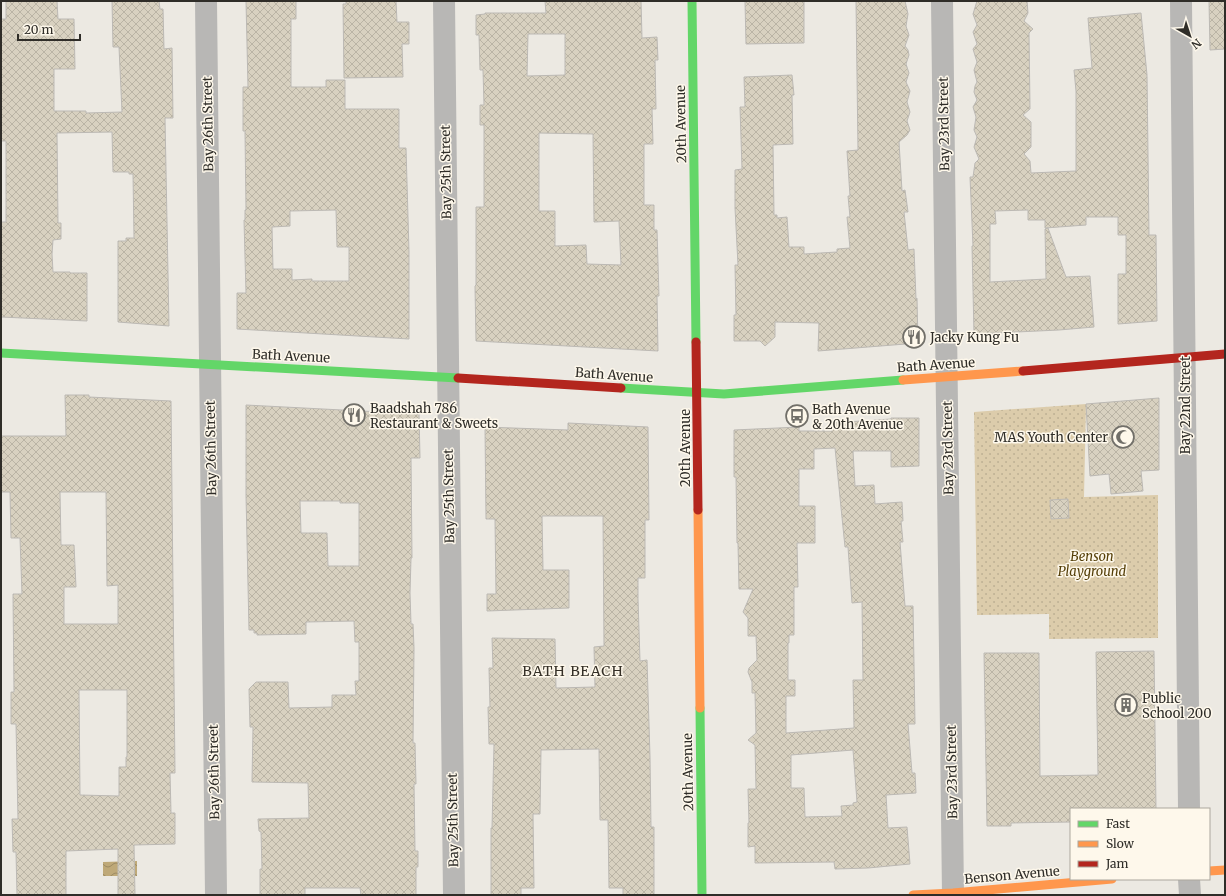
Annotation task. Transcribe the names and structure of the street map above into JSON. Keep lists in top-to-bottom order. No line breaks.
{"streets":{"street":["Bay 26th Street","20th Avenue","Bay 23rd Street","Bay 25th Street","Bath Avenue","Bay 22nd Street","Benson Avenue"]},"crossings":[["Bay 26th Street","Bath Avenue"],["20th Avenue","Bath Avenue"],["Bay 23rd Street","Bath Avenue"],["Bay 23rd Street","Benson Avenue"],["Bay 25th Street","Bath Avenue"],["Bath Avenue","Bay 22nd Street"]],"districts":["BATH BEACH"],"parks":["Benson Playground"],"places":{"restaurant":["Jacky Kung Fu","Baadshah 786 Restaurant & Sweets"],"bus stop":["Bath Avenue & 20th Avenue"],"mosque":["MAS Youth Center"],"building":["Public School 200"]},"legend":["Fast","Slow","Jam"],"scale_bar":"20 m","north":"bottom right"}
